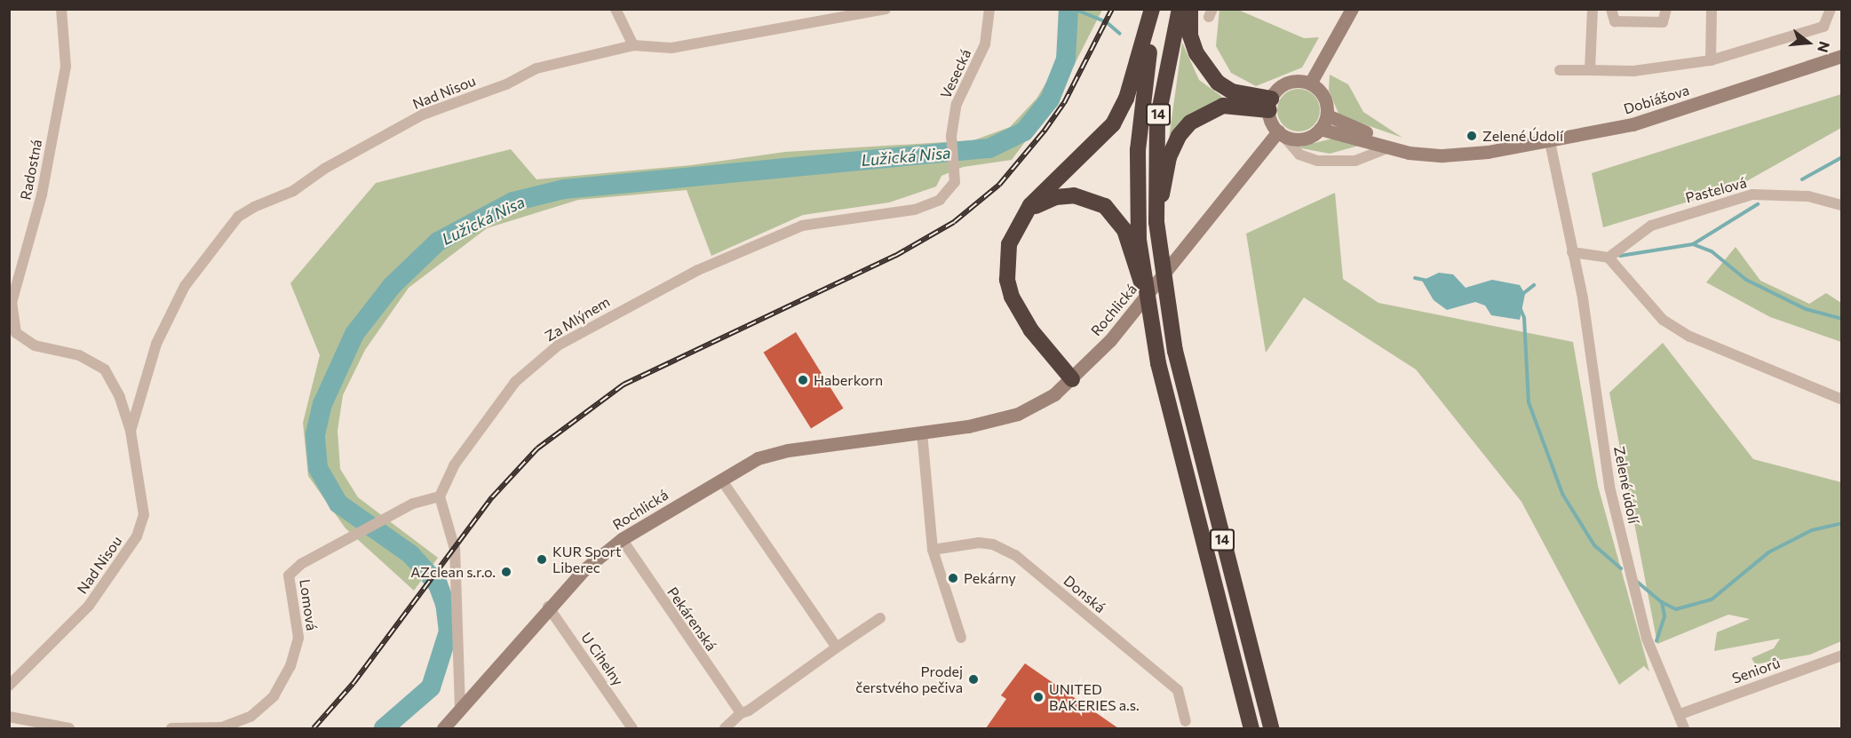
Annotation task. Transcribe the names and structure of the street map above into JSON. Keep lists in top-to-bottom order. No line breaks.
{"streets":{"highway":["14"],"street":["Vesecká","Nad Nisou","Dobiášova","Radostná","Pastelová","Rochlická","Za Mlýnem","Zelené údolí","Donská","Lomová","Pekárenská","U Cihelny","Seniorů"]},"crossings":[["Vesecká","Za Mlýnem"],["Nad Nisou","Radostná"],["Dobiášova","Rochlická"],["Dobiášova","Zelené údolí"],["Rochlická","Pekárenská"],["Rochlická","U Cihelny"],["Za Mlýnem","Lomová"],["Zelené údolí","Seniorů"]],"water":["Lužická Nisa"],"places":["Zelené Údolí","Haberkorn","KUR Sport Liberec","AZclean s.r.o.","Pekárny","Prodej čerstvého pečiva","UNITED BAKERIES a.s."],"north":"right"}
